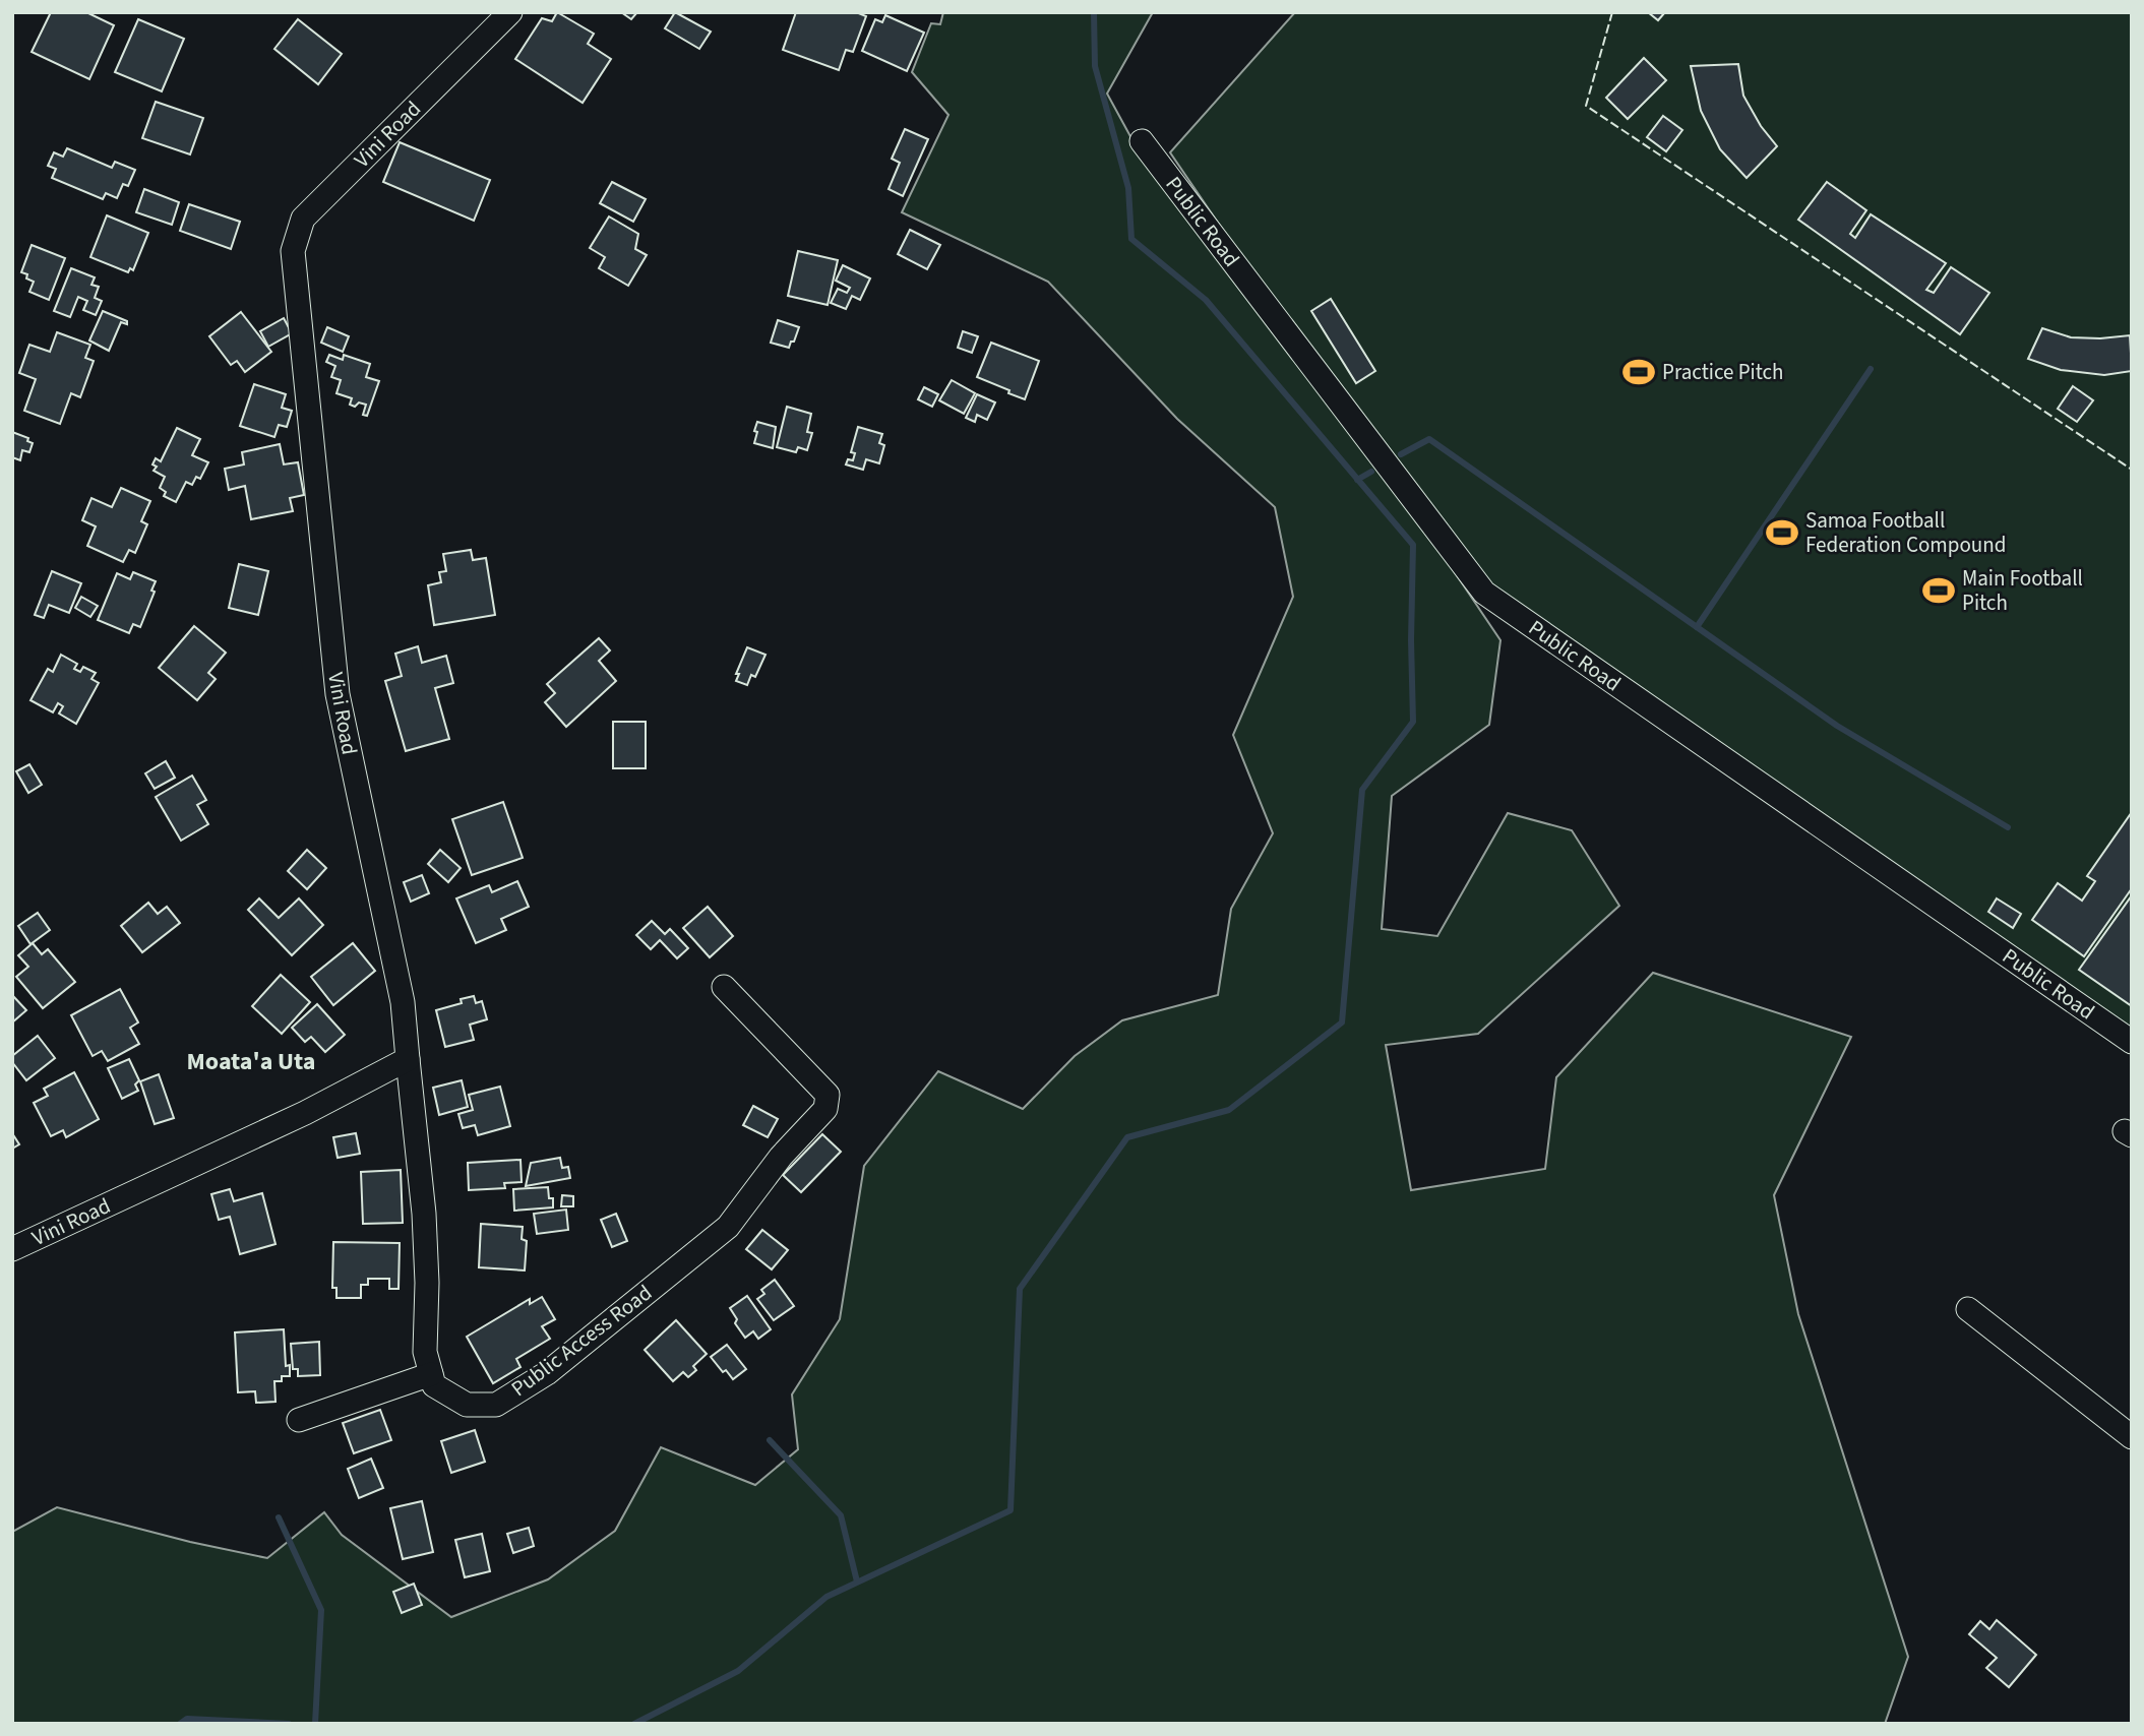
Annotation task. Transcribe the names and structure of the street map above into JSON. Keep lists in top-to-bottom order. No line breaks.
{"streets":{"street":["Vini Road","Public Road","Public Access Road"]},"districts":["Moata'a Uta"],"places":{"sports":["Practice Pitch","Samoa Football Federation Compound","Main Football Pitch"]}}
